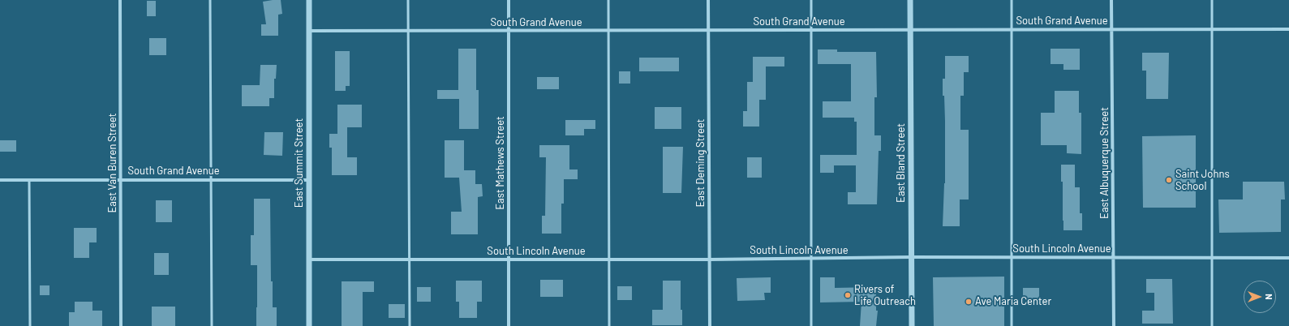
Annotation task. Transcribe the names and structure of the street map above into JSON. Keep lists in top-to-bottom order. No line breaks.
{"streets":{"street":["South Grand Avenue","East Van Buren Street","East Summit Street","East Mathews Street","East Deming Street","East Bland Street","East Albuquerque Street","South Lincoln Avenue"]},"crossings":[["South Grand Avenue","East Van Buren Street"],["South Grand Avenue","East Summit Street"],["South Grand Avenue","East Mathews Street"],["South Grand Avenue","East Deming Street"],["South Grand Avenue","East Bland Street"],["South Grand Avenue","East Albuquerque Street"],["East Summit Street","South Lincoln Avenue"],["East Mathews Street","South Lincoln Avenue"],["East Deming Street","South Lincoln Avenue"],["East Bland Street","South Lincoln Avenue"],["East Albuquerque Street","South Lincoln Avenue"]],"places":["Saint Johns School","Rivers of Life Outreach","Ave Maria Center"],"north":"right"}
